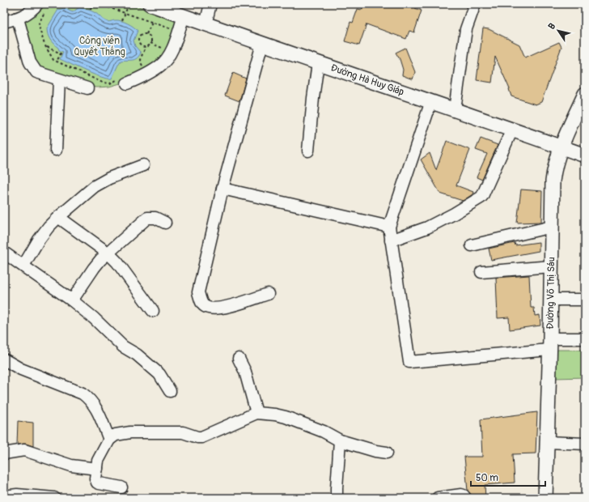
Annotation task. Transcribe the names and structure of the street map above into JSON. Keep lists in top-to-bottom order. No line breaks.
{"streets":{"main road":["Đường Hà Huy Giáp","Đường Võ Thị Sáu"]},"crossings":[["Đường Hà Huy Giáp","Đường Võ Thị Sáu"]],"parks":["Công viên Quyết Thắng"],"scale_bar":"50 m","north":"top left"}
